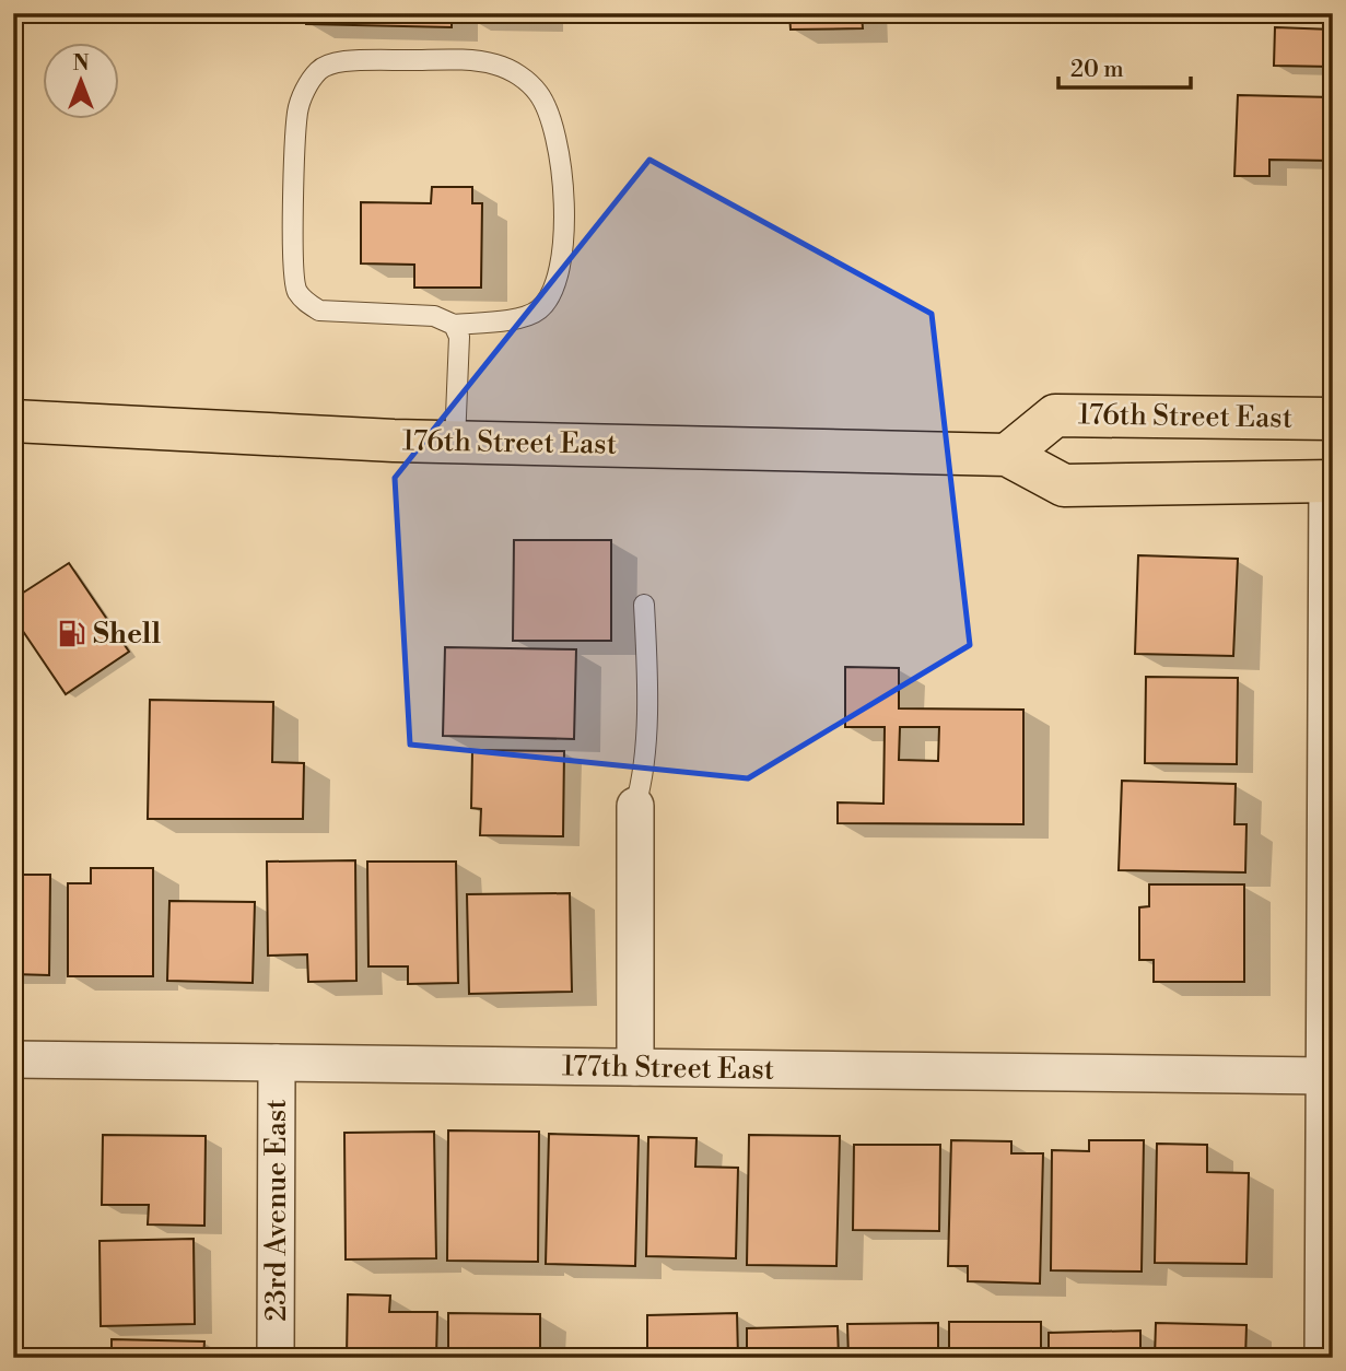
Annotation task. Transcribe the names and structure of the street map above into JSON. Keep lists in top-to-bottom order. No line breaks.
{"streets":{"main road":["176th Street East"],"street":["177th Street East","23rd Avenue East"]},"crossings":[["177th Street East","23rd Avenue East"]],"places":{"fuel station":["Shell"]},"scale_bar":"20 m","north":"top"}
